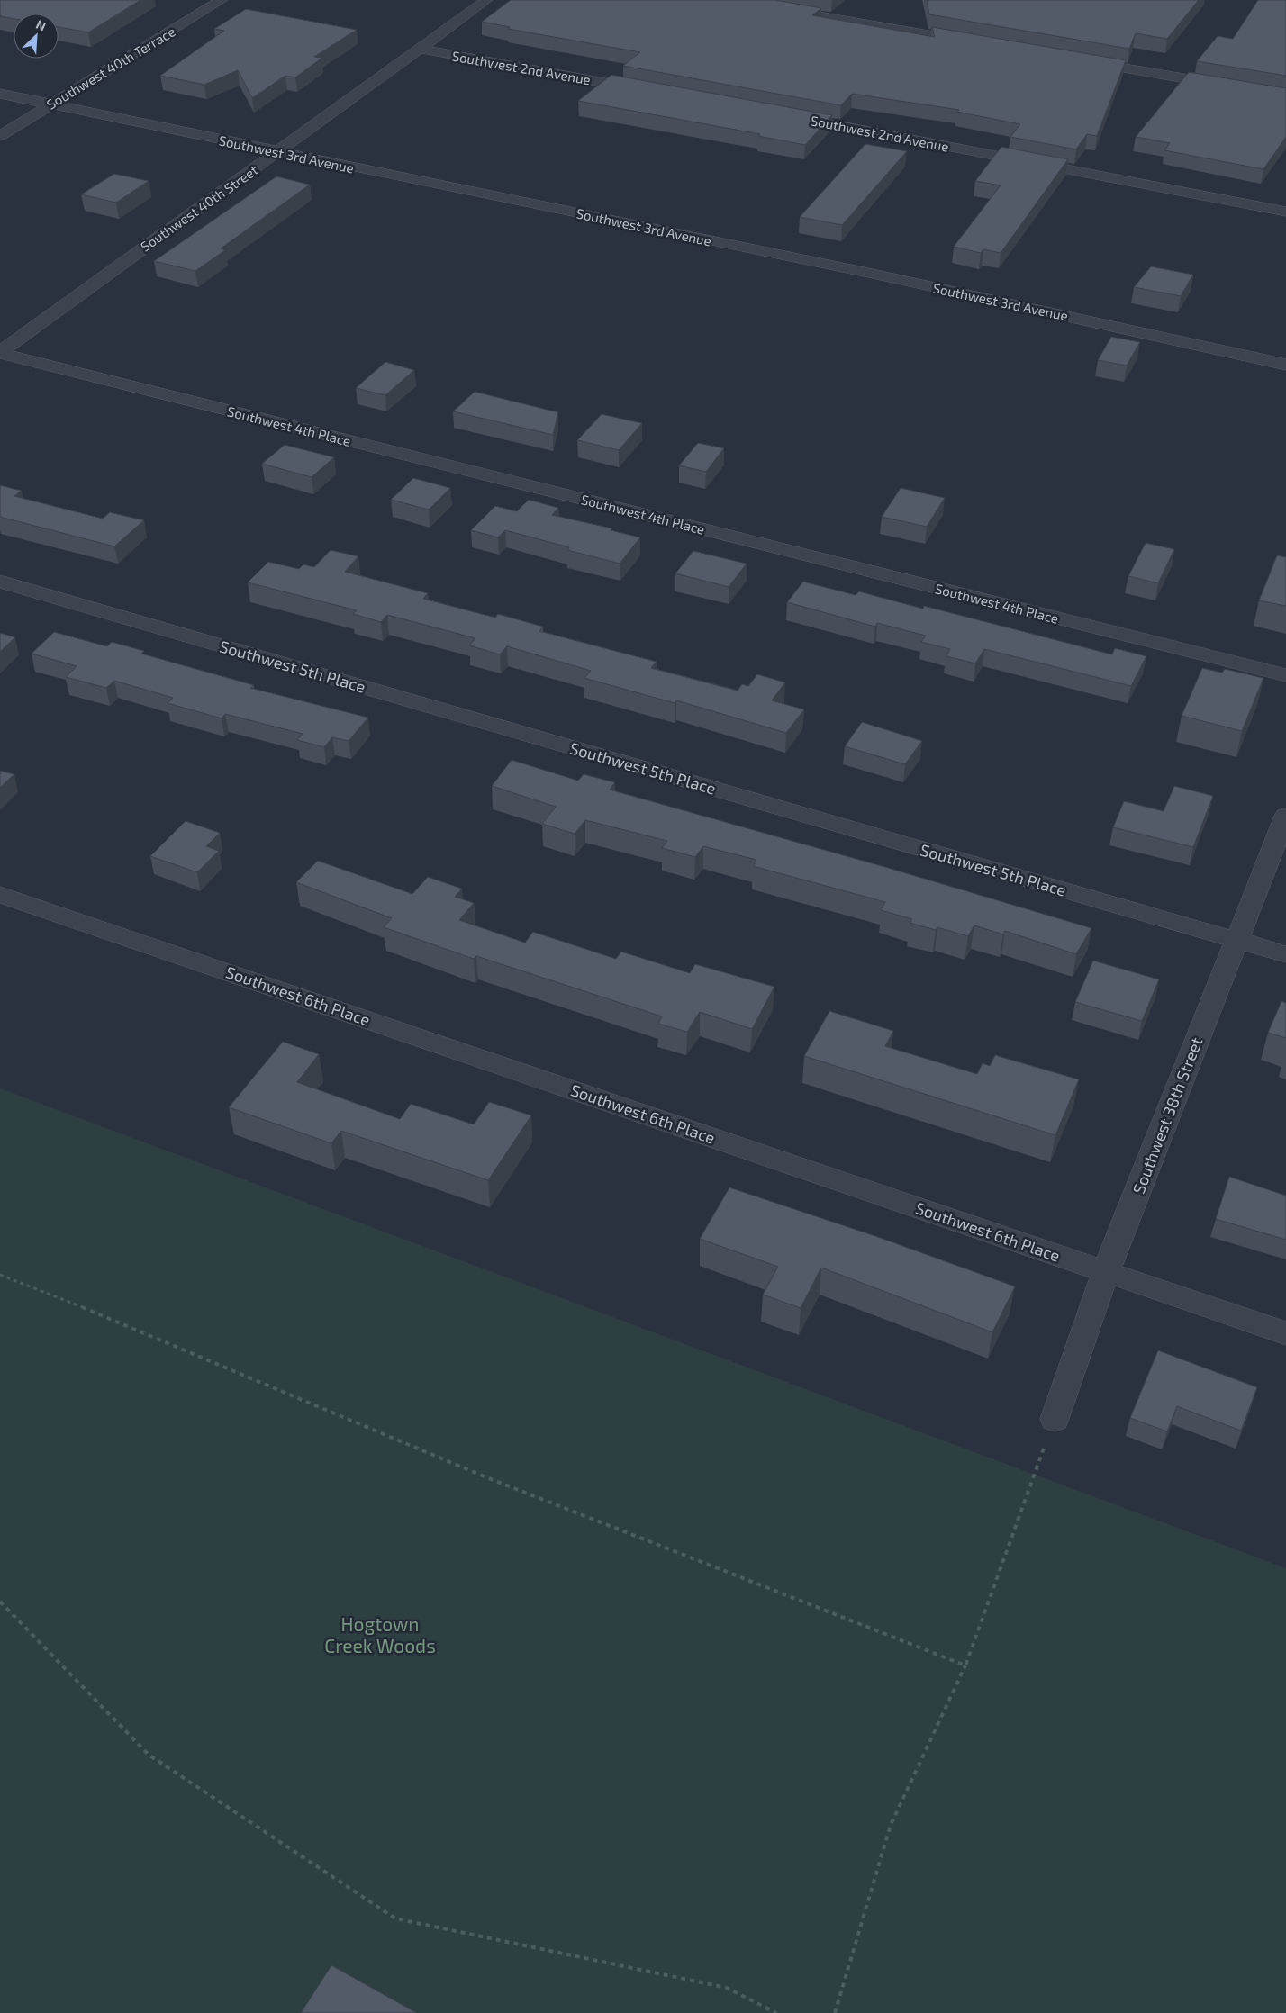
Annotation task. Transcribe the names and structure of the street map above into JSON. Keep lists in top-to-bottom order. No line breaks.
{"streets":{"street":["Southwest 40th Terrace","Southwest 2nd Avenue","Southwest 3rd Avenue","Southwest 40th Street","Southwest 4th Place","Southwest 5th Place","Southwest 6th Place","Southwest 38th Street"]},"crossings":[["Southwest 40th Terrace","Southwest 3rd Avenue"],["Southwest 2nd Avenue","Southwest 40th Street"],["Southwest 3rd Avenue","Southwest 40th Street"],["Southwest 40th Street","Southwest 4th Place"],["Southwest 5th Place","Southwest 38th Street"],["Southwest 6th Place","Southwest 38th Street"]],"parks":["Hogtown Creek Woods"],"north":"top right"}
